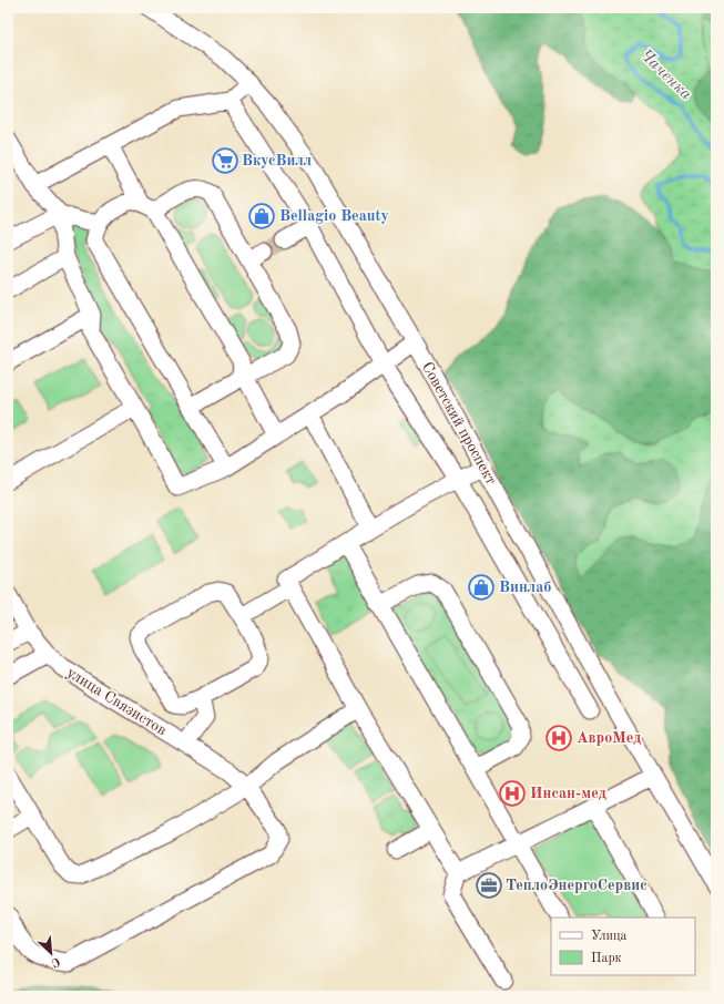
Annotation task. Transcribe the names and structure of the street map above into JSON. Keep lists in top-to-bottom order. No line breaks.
{"streets":{"street":["Советский проспект","улица Связистов"]},"water":["Чаченка"],"places":{"supermarket":["ВкусВилл"],"shop":["Bellagio Beauty","Винлаб"],"hospital":["АвроМед","Инсан-мед"],"office":["ТеплоЭнергоСервис"]},"legend":["Улица","Парк"],"north":"bottom right"}
